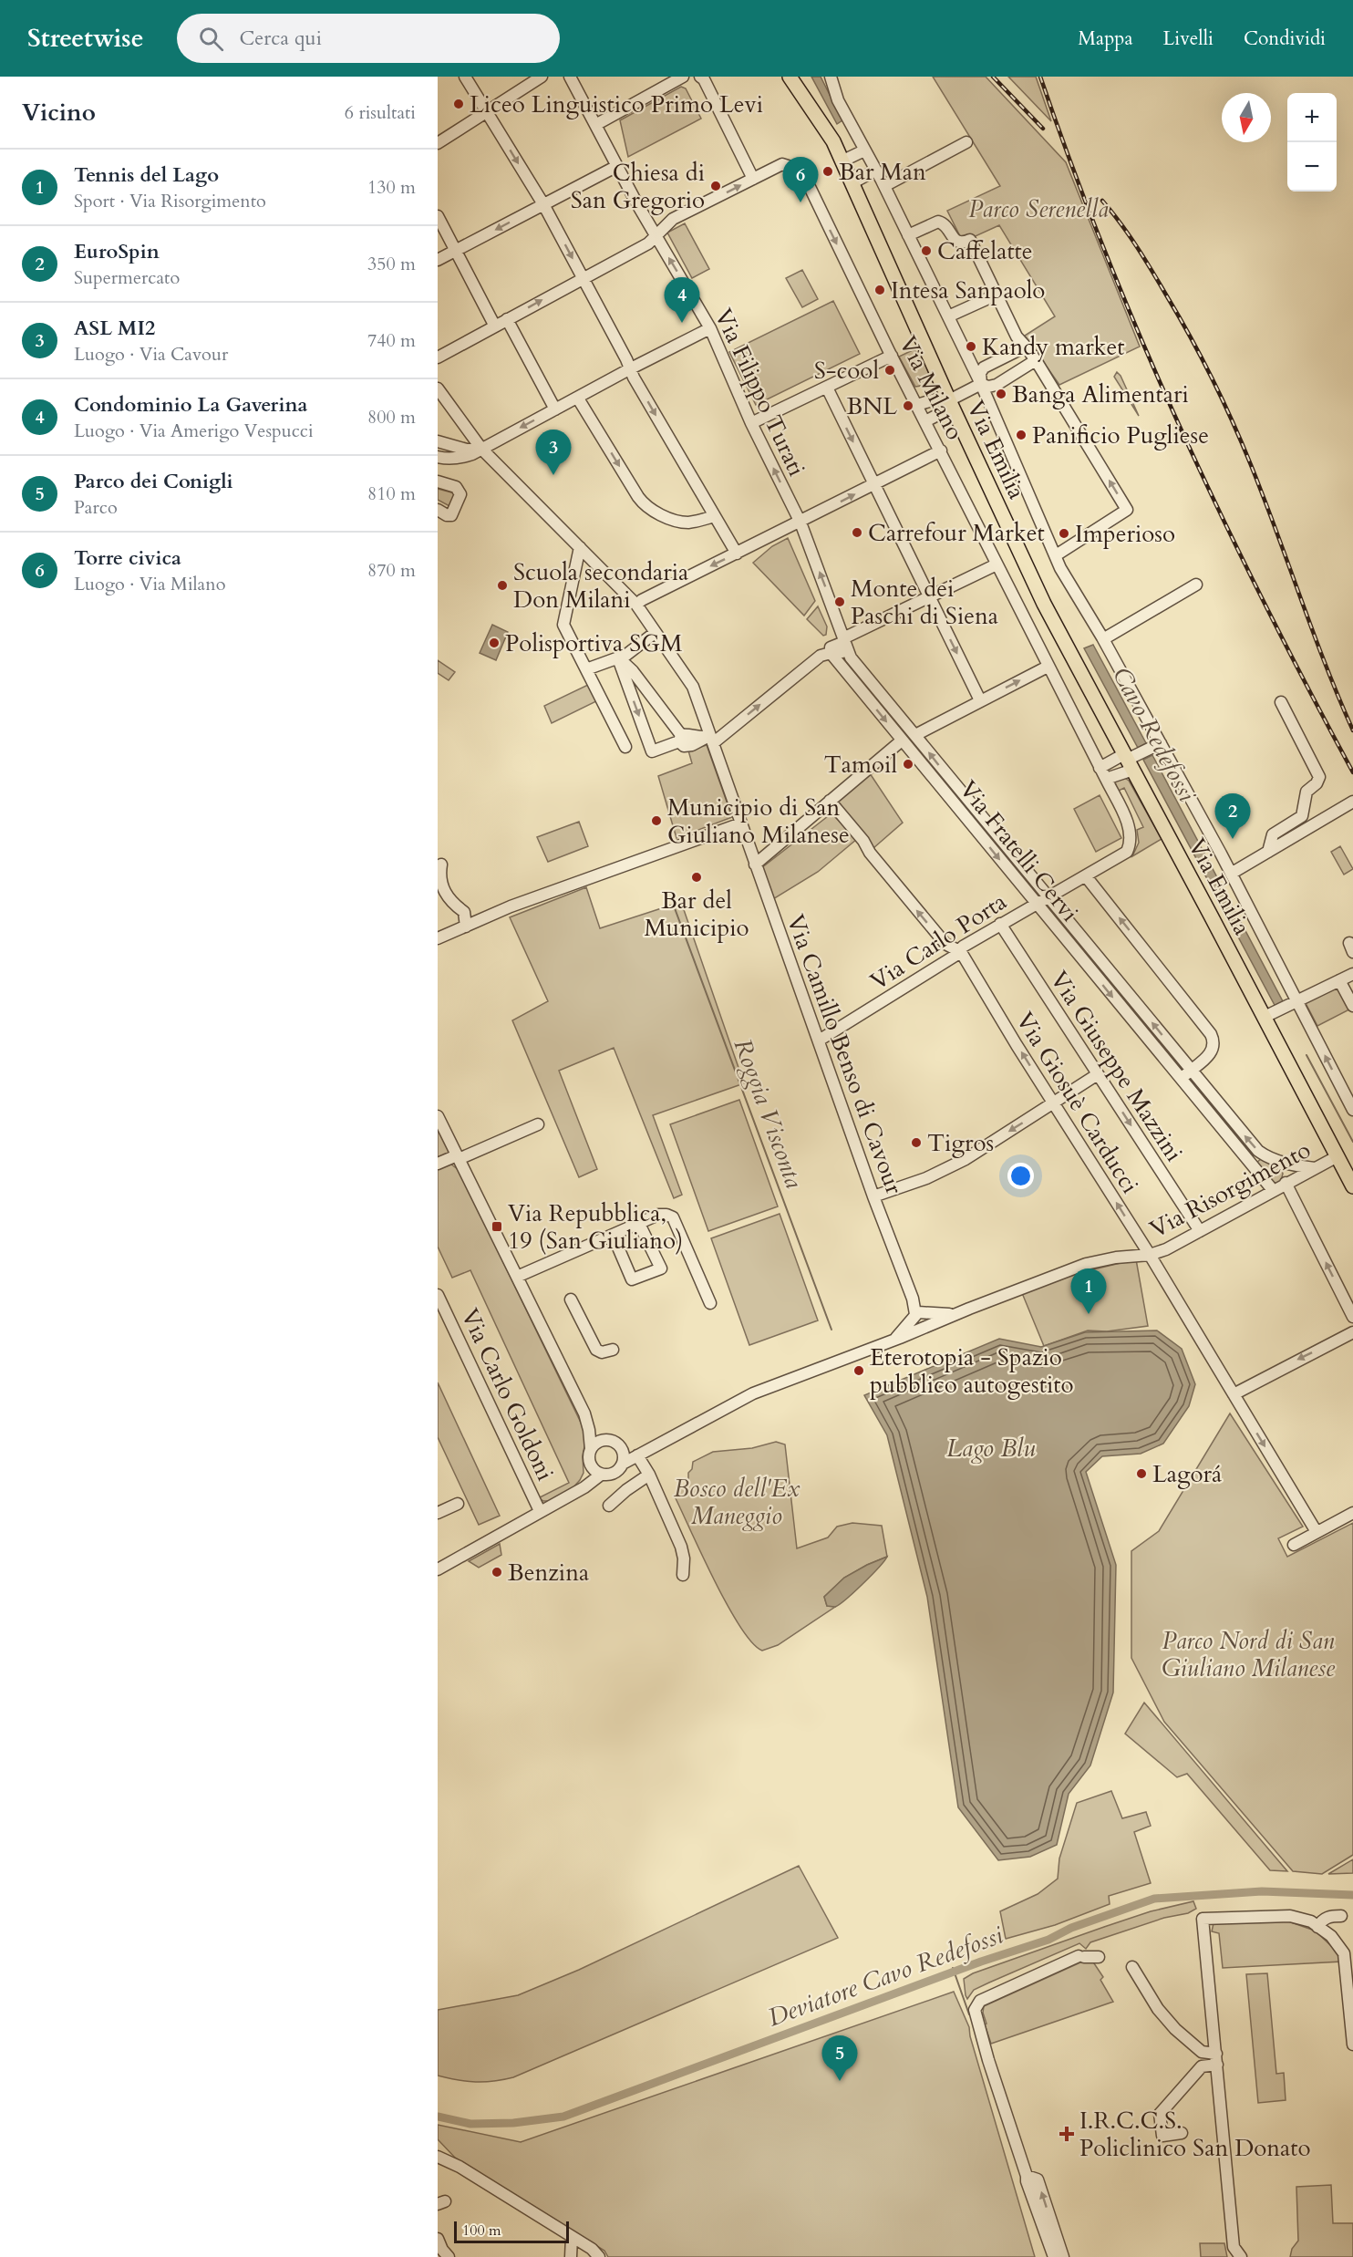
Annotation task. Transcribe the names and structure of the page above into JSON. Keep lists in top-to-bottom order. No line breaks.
{"streets":{"main road":["Via Emilia"],"street":["Via Milano","Via Filippo Turati","Via Fratelli Cervi","Via Carlo Porta","Via Camillo Benso di Cavour","Via Giuseppe Mazzini","Via Giosuè Carducci","Via Risorgimento","Via Carlo Goldoni"]},"crossings":[["Via Milano","Via Carlo Porta"],["Via Filippo Turati","Via Fratelli Cervi"],["Via Emilia","Via Risorgimento"],["Via Fratelli Cervi","Via Carlo Porta"],["Via Fratelli Cervi","Via Risorgimento"],["Via Carlo Porta","Via Camillo Benso di Cavour"],["Via Carlo Porta","Via Giuseppe Mazzini"],["Via Carlo Porta","Via Giosuè Carducci"],["Via Camillo Benso di Cavour","Via Risorgimento"],["Via Giuseppe Mazzini","Via Risorgimento"],["Via Giosuè Carducci","Via Risorgimento"]],"one_way":["Via Giuseppe Mazzini"],"water":["Cavo Redefossi","Roggia Visconta","Lago Blu","Deviatore Cavo Redefossi"],"parks":["Parco Serenella","Bosco dell'Ex Maneggio","Parco Nord di San Giuliano Milanese"],"places":{"other":["Liceo Linguistico Primo Levi","Bar Man","Chiesa di San Gregorio","Caffelatte","Intesa Sanpaolo","Kandy market","S-cool","Banga Alimentari","BNL","Panificio Pugliese","Carrefour Market","Imperioso","Scuola secondaria Don Milani","Monte dei Paschi di Siena","Polisportiva SGM","Tamoil","Municipio di San Giuliano Milanese","Bar del Municipio","Tigros","Eterotopia - Spazio pubblico autogestito","Lagorá","Benzina"],"transit":["Via Repubblica, 19 (San Giuliano)"],"health":["I.R.C.C.S. Policlinico San Donato"]},"scale_bar":"100 m","north":"bottom","page":{"header":"Streetwise","search":"Cerca qui","nav":["Mappa","Livelli","Condividi"],"heading":["Vicino","6 risultati"],"map_buttons":["+","−"],"list":[{"mark":"1","name":"Tennis del Lago","note":"Sport · Via Risorgimento","value":"130 m"},{"mark":"2","name":"EuroSpin","note":"Supermercato","value":"350 m"},{"mark":"3","name":"ASL MI2","note":"Luogo · Via Cavour","value":"740 m"},{"mark":"4","name":"Condominio La Gaverina","note":"Luogo · Via Amerigo Vespucci","value":"800 m"},{"mark":"5","name":"Parco dei Conigli","note":"Parco","value":"810 m"},{"mark":"6","name":"Torre civica","note":"Luogo · Via Milano","value":"870 m"}],"pins":["6","4","3","2","1","5"],"scale":"100 m"}}
